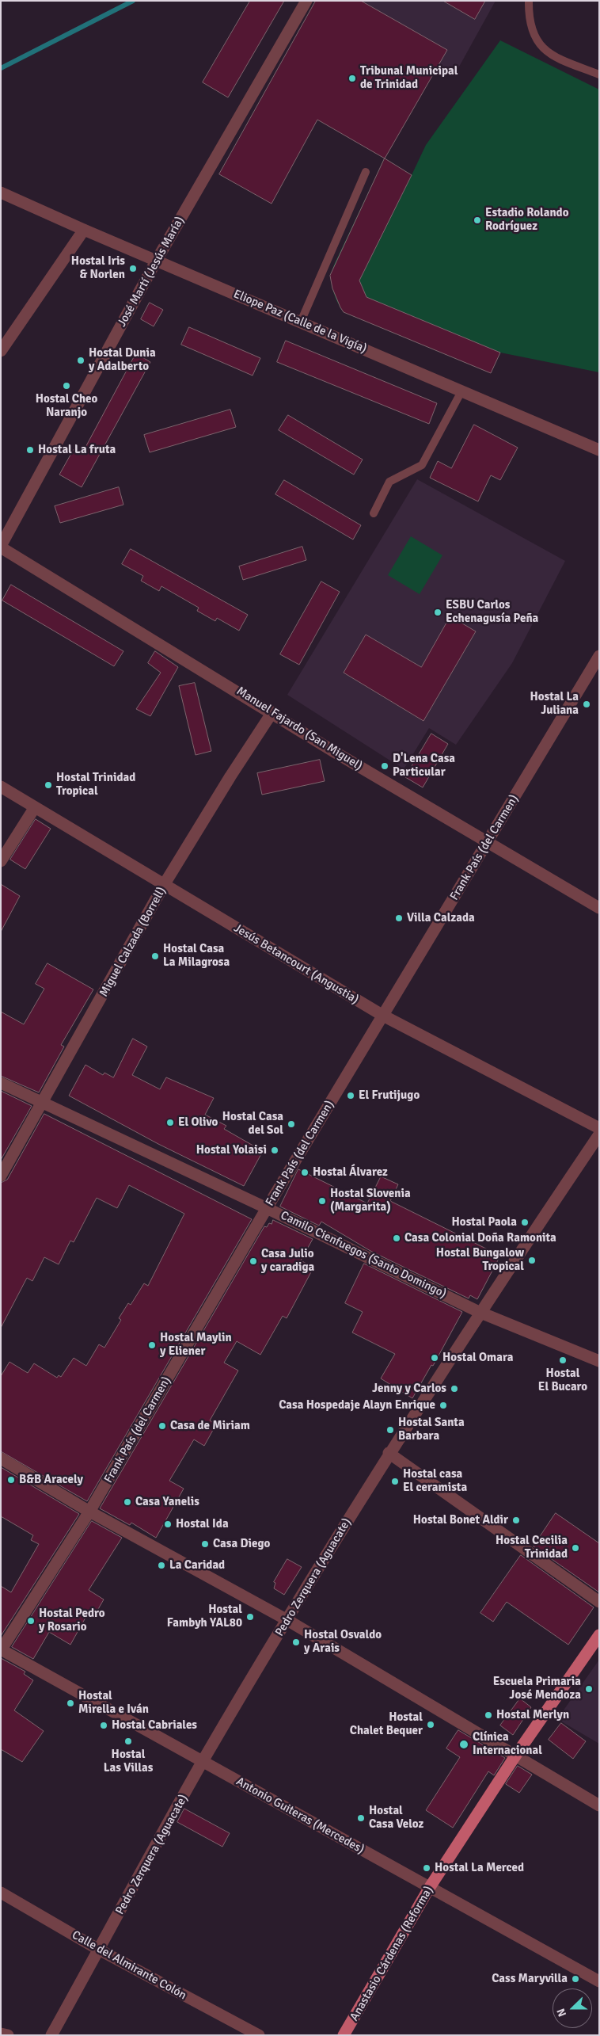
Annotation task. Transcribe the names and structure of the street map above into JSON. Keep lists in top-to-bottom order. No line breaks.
{"streets":{"main road":["Anastasio Cárdenas (Reforma)"],"street":["José Martí (Jesús María)","Eliope Paz (Calle de la Vigía)","Manuel Fajardo (San Miguel)","Frank País (del Carmen)","Miguel Calzada (Borrell)","Jesús Betancourt (Angustia)","Camilo Cienfuegos (Santo Domingo)","Pedro Zerquera (Aguacate)","Antonio Guiteras (Mercedes)","Calle del Almirante Colón"]},"crossings":[["José Martí (Jesús María)","Eliope Paz (Calle de la Vigía)"],["José Martí (Jesús María)","Manuel Fajardo (San Miguel)"],["Manuel Fajardo (San Miguel)","Frank País (del Carmen)"],["Manuel Fajardo (San Miguel)","Miguel Calzada (Borrell)"],["Frank País (del Carmen)","Jesús Betancourt (Angustia)"],["Frank País (del Carmen)","Camilo Cienfuegos (Santo Domingo)"],["Frank País (del Carmen)","Antonio Guiteras (Mercedes)"],["Miguel Calzada (Borrell)","Jesús Betancourt (Angustia)"],["Miguel Calzada (Borrell)","Camilo Cienfuegos (Santo Domingo)"],["Camilo Cienfuegos (Santo Domingo)","Pedro Zerquera (Aguacate)"],["Pedro Zerquera (Aguacate)","Antonio Guiteras (Mercedes)"],["Pedro Zerquera (Aguacate)","Calle del Almirante Colón"],["Antonio Guiteras (Mercedes)","Anastasio Cárdenas (Reforma)"]],"places":["Tribunal Municipal de Trinidad","Estadio Rolando Rodríguez","Hostal Iris & Norlen","Hostal Dunia y Adalberto","Hostal Cheo Naranjo","Hostal La fruta","ESBU Carlos Echenagusía Peña","Hostal La Juliana","D'Lena Casa Particular","Hostal Trinidad Tropical","Villa Calzada","Hostal Casa La Milagrosa","El Frutijugo","El Olivo","Hostal Casa del Sol","Hostal Yolaisi","Hostal Álvarez","Hostal Slovenia (Margarita)","Hostal Paola","Casa Colonial Doña Ramonita","Hostal Bungalow Tropical","Casa Julio y caradiga","Hostal Maylin y Eliener","Hostal Omara","Hostal El Bucaro","Jenny y Carlos","Casa Hospedaje Alayn Enrique","Casa de Miriam","Hostal Santa Barbara","B&B Aracely","Hostal casa El ceramista","Casa Yanelis","Hostal Bonet Aldir","Hostal Ida","Casa Diego","Hostal Cecilia Trinidad","La Caridad","Hostal Fambyh YAL80","Hostal Pedro y Rosario","Hostal Osvaldo y Arais","Escuela Primaria José Mendoza","Hostal Mirella e Iván","Hostal Merlyn","Hostal Chalet Bequer","Hostal Cabriales","Hostal Las Villas","Clínica Internacional","Hostal Casa Veloz","Hostal La Merced","Cass Maryvilla"],"north":"left"}
